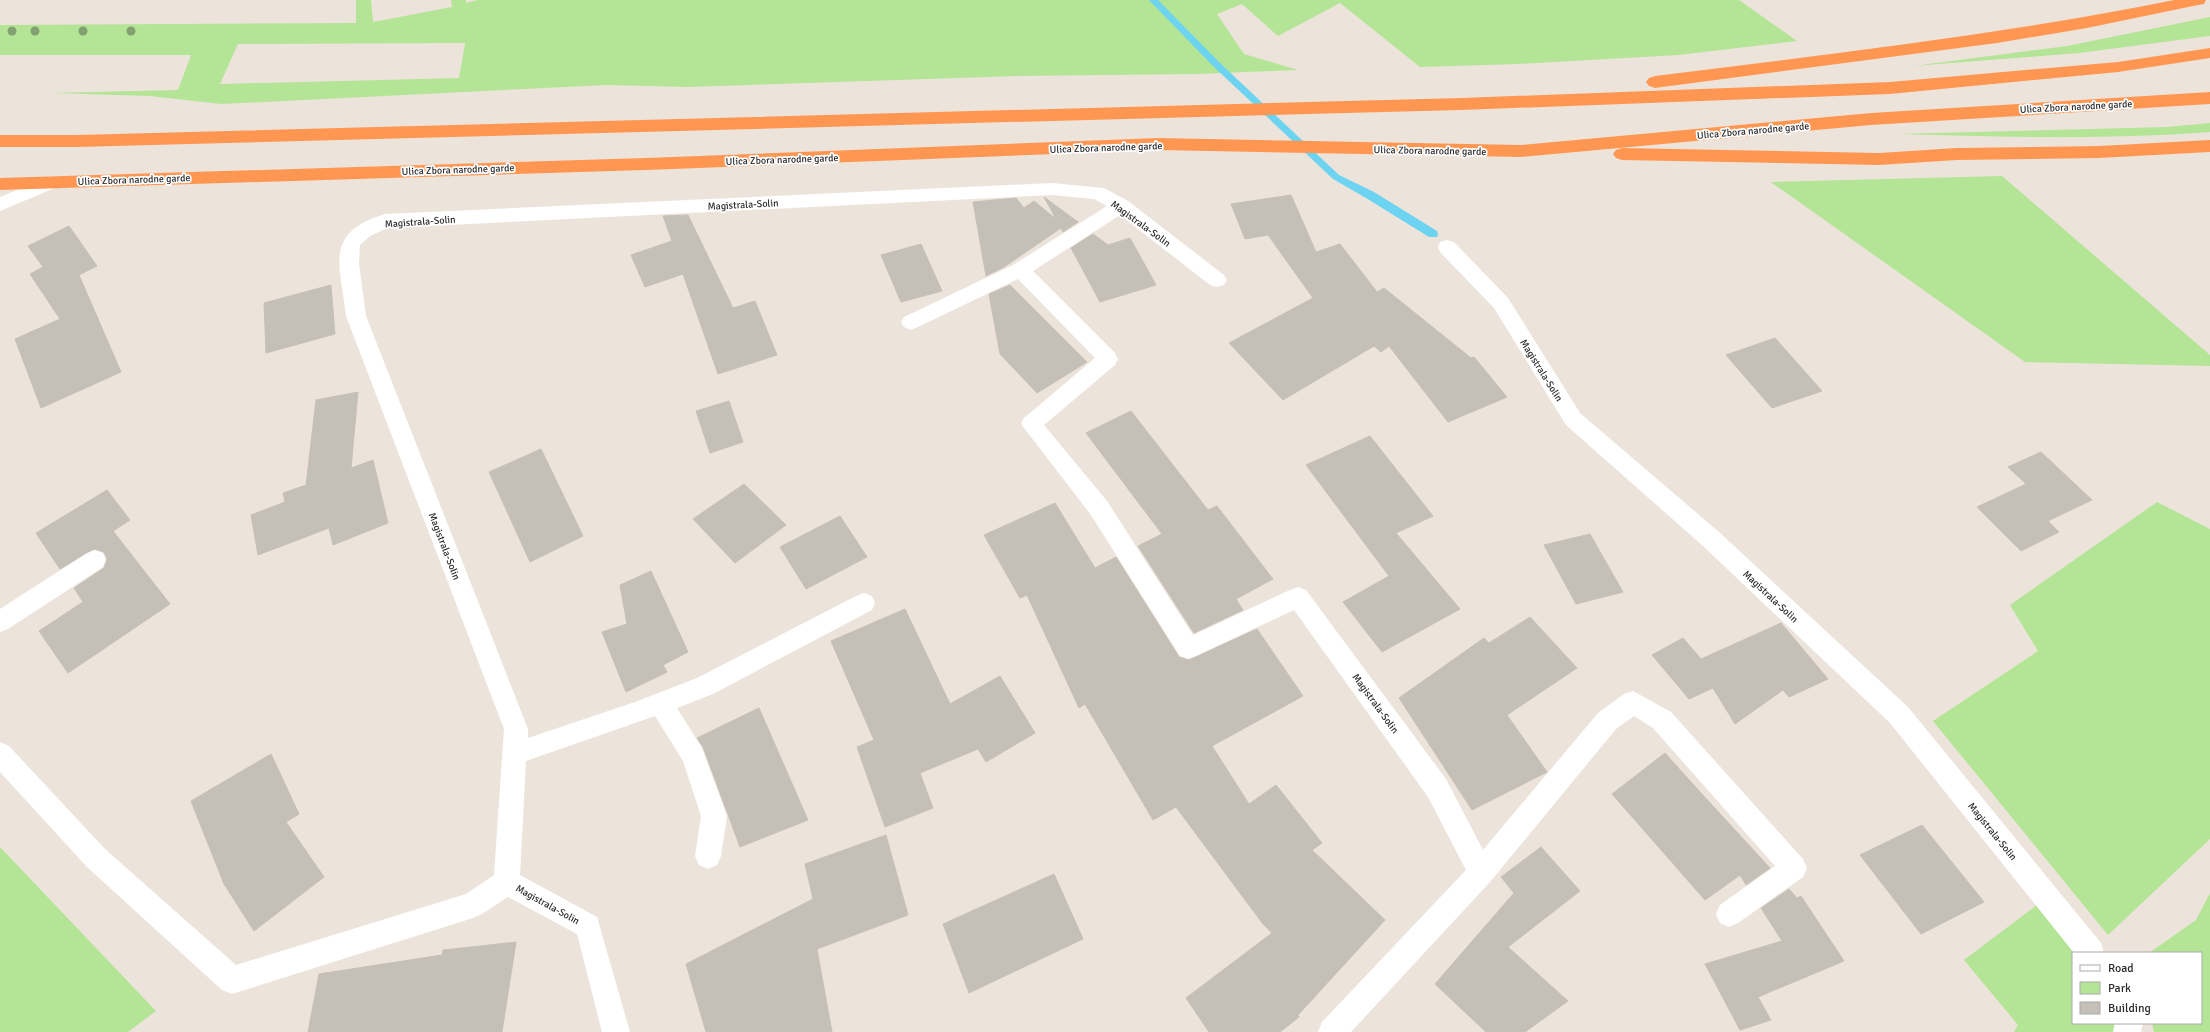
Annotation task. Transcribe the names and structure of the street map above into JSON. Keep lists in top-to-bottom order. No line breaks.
{"streets":{"highway":["Ulica Zbora narodne garde"],"street":["Magistrala-Solin"]},"legend":["Road","Park","Building"]}
